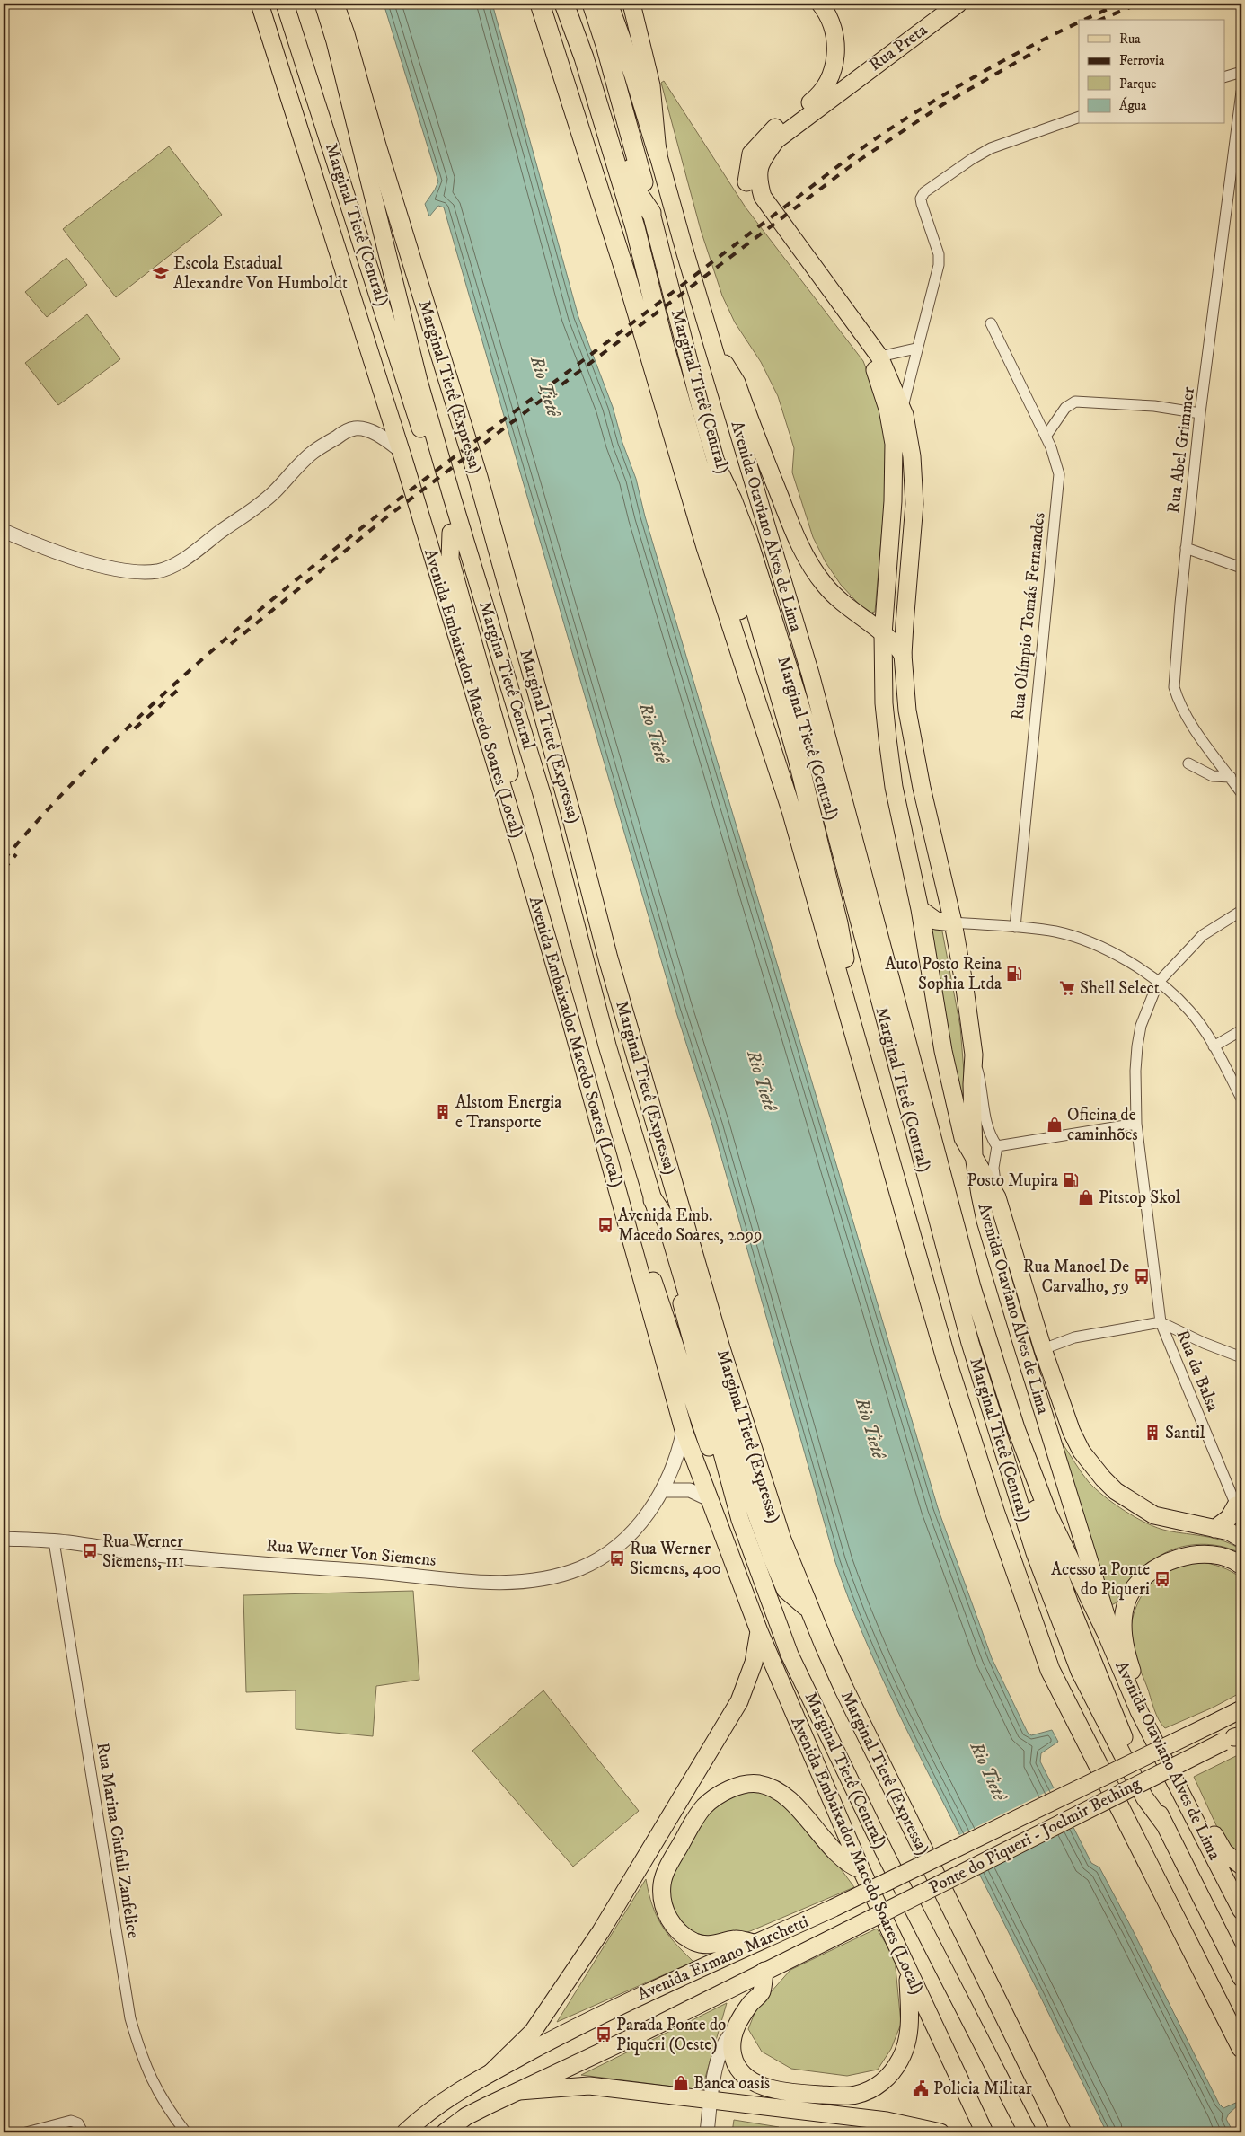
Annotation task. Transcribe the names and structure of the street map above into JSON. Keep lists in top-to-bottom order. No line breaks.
{"streets":{"highway":["Marginal Tietê (Central)","Marginal Tietê (Expressa)"],"main road":["Rua Preta","Avenida Otaviano Alves de Lima","Margina Tietê Central","Avenida Embaixador Macedo Soares (Local)","Ponte do Piqueri - Joelmir Bething","Avenida Ermano Marchetti"],"street":["Rua Abel Grimmer","Rua Olímpio Tomás Fernandes","Rua da Balsa","Rua Werner Von Siemens","Rua Marina Ciufuli Zanfelice"]},"crossings":[["Marginal Tietê (Central)","Avenida Otaviano Alves de Lima"],["Marginal Tietê (Central)","Margina Tietê Central"],["Avenida Embaixador Macedo Soares (Local)","Rua Werner Von Siemens"],["Rua Werner Von Siemens","Rua Marina Ciufuli Zanfelice"],["Ponte do Piqueri - Joelmir Bething","Avenida Ermano Marchetti"]],"water":["Rio Tietê"],"places":{"school or university":["Escola Estadual Alexandre Von Humboldt"],"fuel station":["Auto Posto Reina Sophia Ltda","Posto Mupira"],"supermarket":["Shell Select"],"building":["Alstom Energia e Transporte","Santil"],"shop":["Oficina de caminhões","Pitstop Skol","Banca oasis"],"bus stop":["Avenida Emb. Macedo Soares, 2099","Rua Manoel De Carvalho, 59","Rua Werner Siemens, 111","Rua Werner Siemens, 400","Acesso a Ponte do Piqueri","Parada Ponte do Piqueri (Oeste)"],"public building":["Policia Militar"]},"legend":["Rua","Ferrovia","Parque","Água"]}
